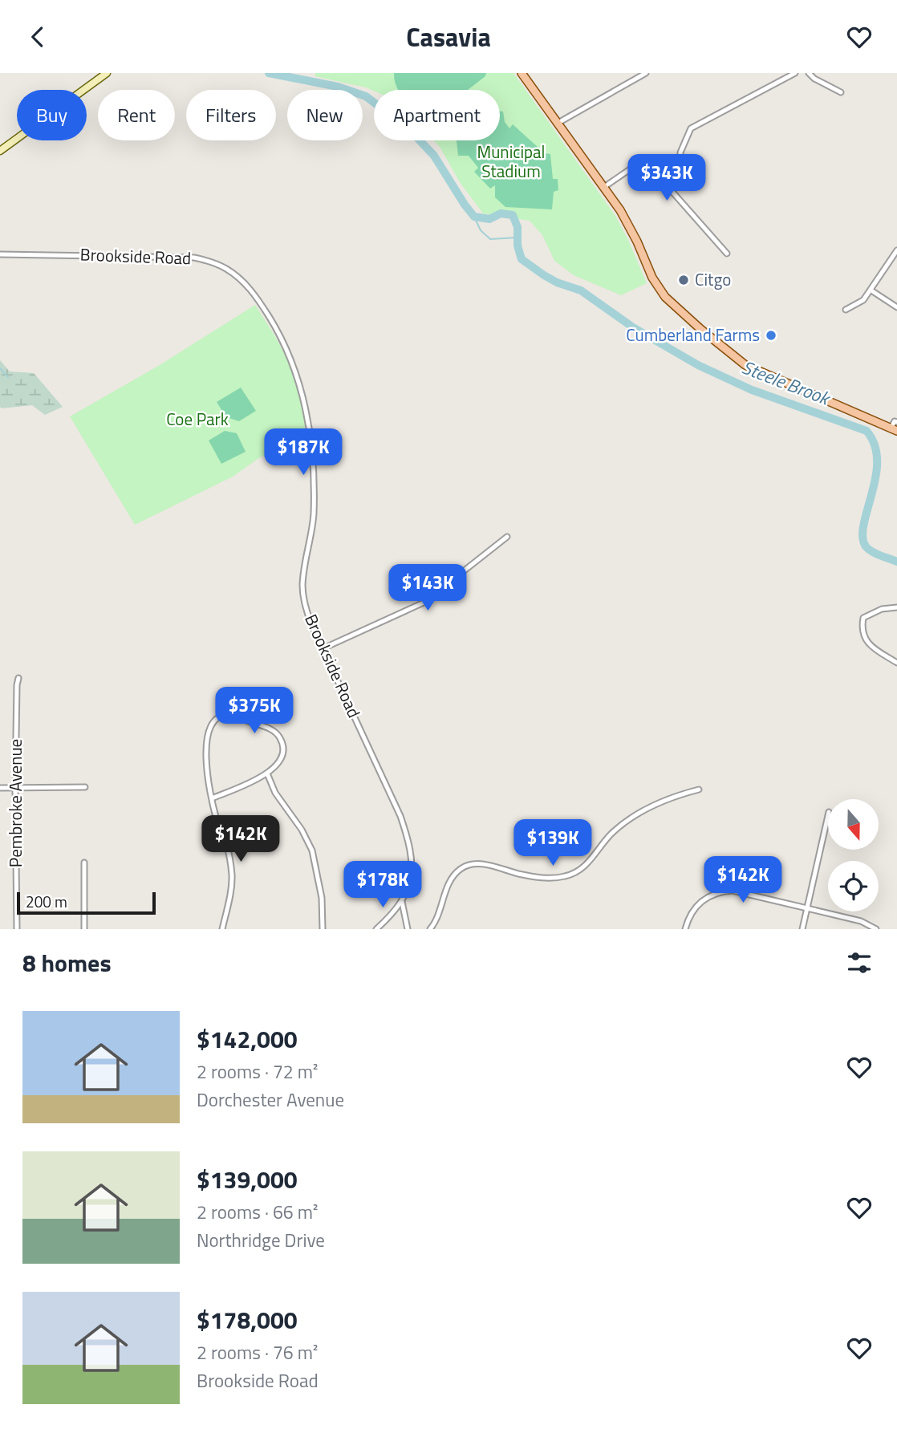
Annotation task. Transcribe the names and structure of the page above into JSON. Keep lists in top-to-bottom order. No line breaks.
{"streets":{"street":["Brookside Road","Pembroke Avenue"]},"water":["Steele Brook"],"parks":["Municipal Stadium","Coe Park"],"places":["Citgo","Cumberland Farms"],"scale_bar":"200 m","north":"bottom","page":{"header":"Casavia","chip":["Buy","Rent","Filters","New","Apartment"],"price":["$343K","$187K","$143K","$375K","$142K","$139K","$142K","$178K"],"scale":"200 m","heading":"8 homes","list":[{"name":"$142,000","note":"2 rooms · 72 m² · Dorchester Avenue"},{"name":"$139,000","note":"2 rooms · 66 m² · Northridge Drive"},{"name":"$178,000","note":"2 rooms · 76 m² · Brookside Road"}]}}
